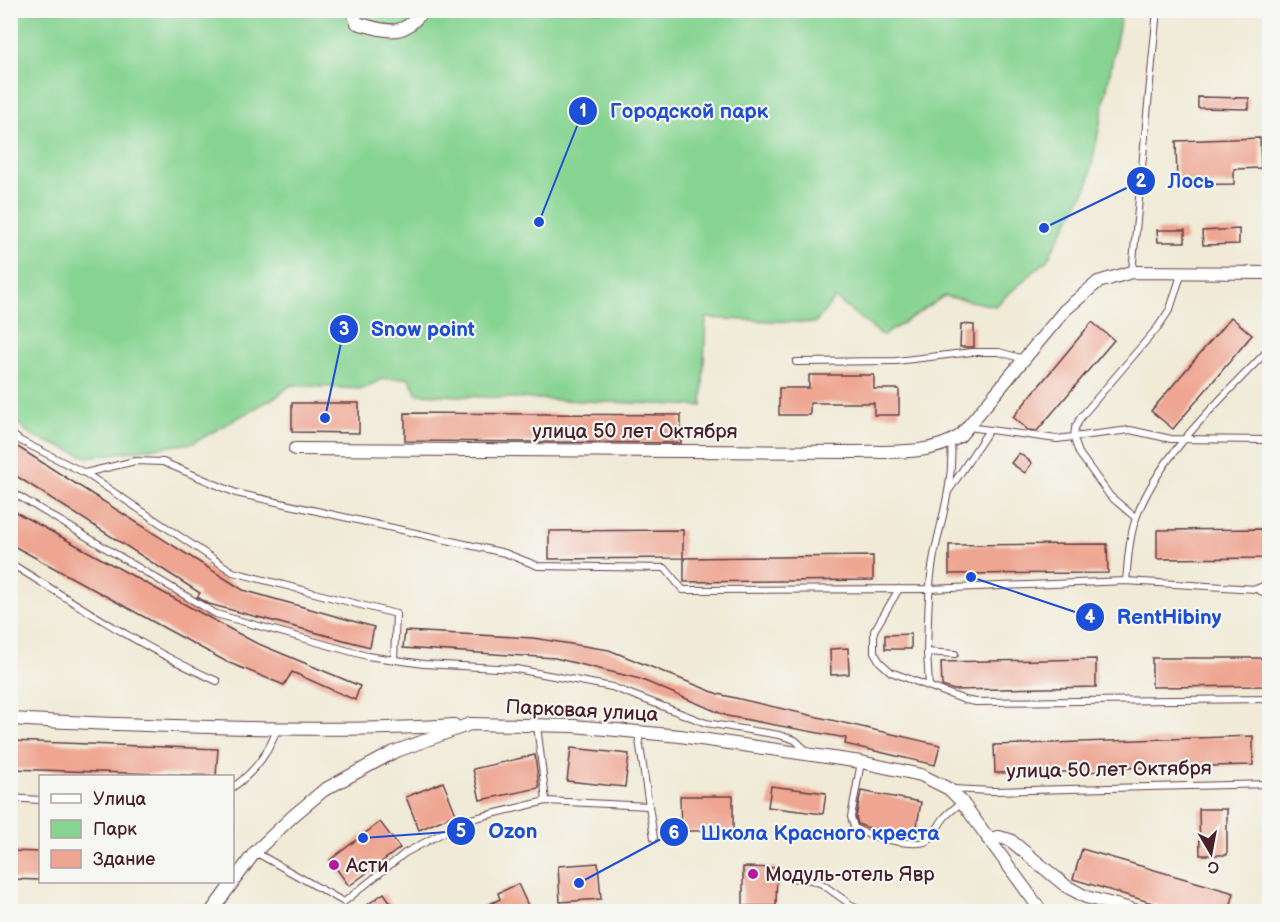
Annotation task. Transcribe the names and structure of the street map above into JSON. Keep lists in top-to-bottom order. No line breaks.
{"streets":{"street":["улица 50 лет Октября","Парковая улица"]},"crossings":[["улица 50 лет Октября","Парковая улица"]],"places":["Городской парк","Лось","Snow point","RentHibiny","Ozon","Асти","Модуль-отель Явр","Школа Красного креста"],"legend":["Улица","Парк","Здание"],"north":"bottom"}
